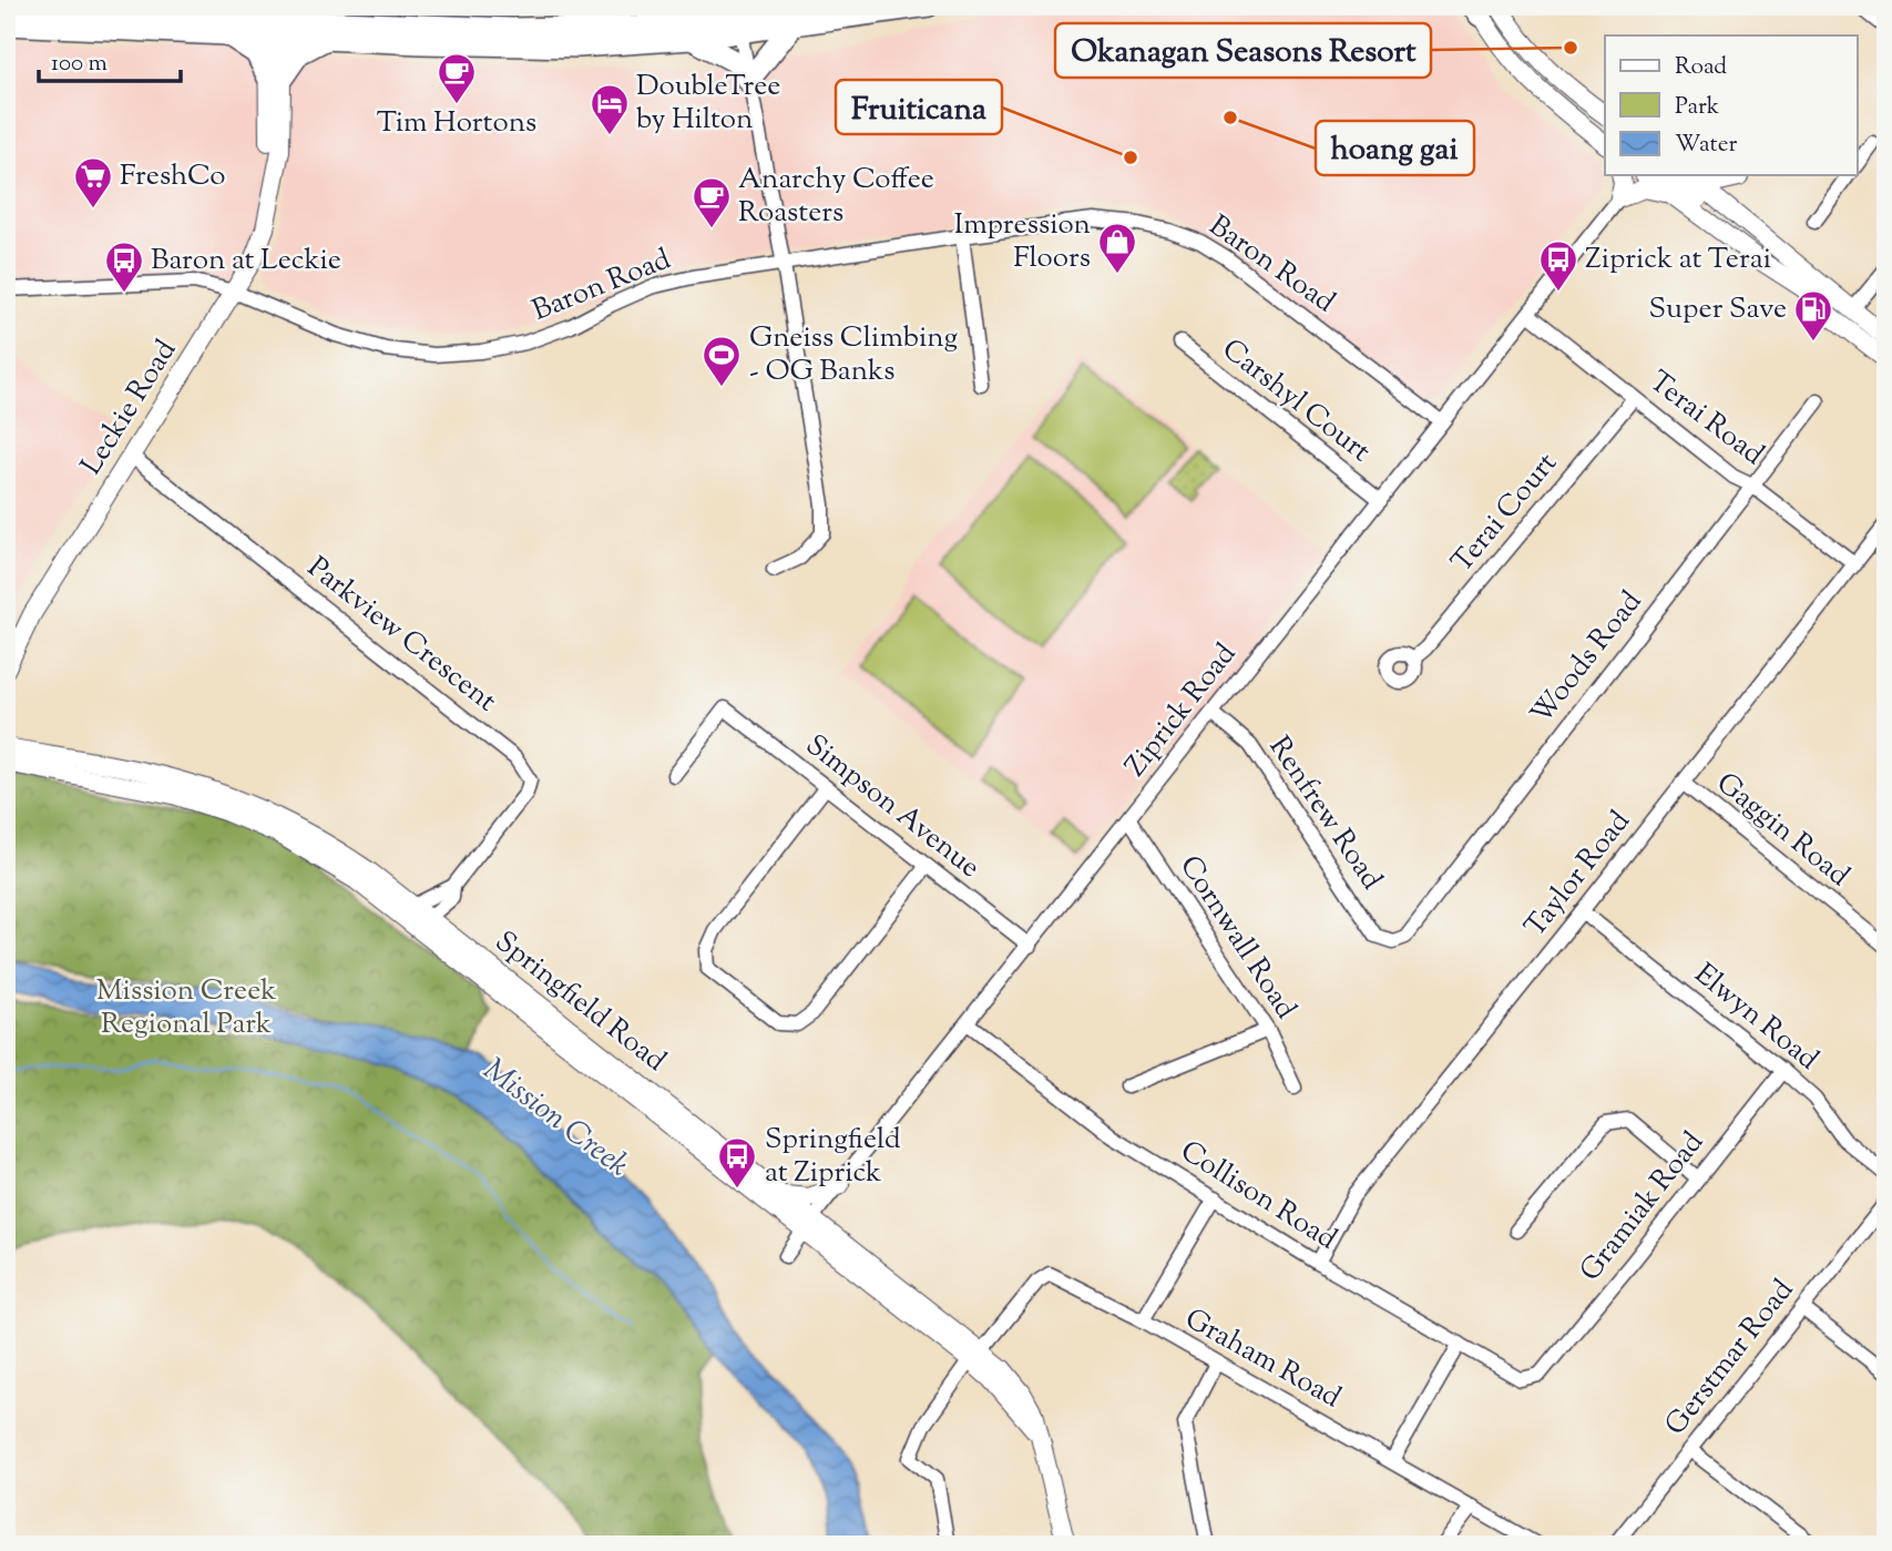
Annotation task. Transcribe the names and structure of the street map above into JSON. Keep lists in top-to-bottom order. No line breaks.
{"streets":{"main road":["Leckie Road","Springfield Road"],"street":["Baron Road","Carshyl Court","Terai Road","Terai Court","Parkview Crescent","Woods Road","Ziprick Road","Simpson Avenue","Renfrew Road","Gaggin Road","Taylor Road","Cornwall Road","Elwyn Road","Collison Road","Gramiak Road","Gerstmar Road","Graham Road"]},"crossings":[["Baron Road","Leckie Road"],["Baron Road","Ziprick Road"],["Carshyl Court","Ziprick Road"],["Leckie Road","Parkview Crescent"],["Terai Road","Terai Court"],["Terai Road","Woods Road"],["Terai Road","Ziprick Road"],["Terai Road","Taylor Road"],["Parkview Crescent","Springfield Road"],["Woods Road","Renfrew Road"],["Ziprick Road","Simpson Avenue"],["Ziprick Road","Renfrew Road"],["Ziprick Road","Cornwall Road"],["Ziprick Road","Springfield Road"],["Ziprick Road","Collison Road"],["Gaggin Road","Taylor Road"],["Taylor Road","Elwyn Road"],["Taylor Road","Collison Road"],["Springfield Road","Graham Road"],["Elwyn Road","Gramiak Road"],["Collison Road","Gramiak Road"]],"water":["Mission Creek"],"parks":["Mission Creek Regional Park"],"places":{"other":["Okanagan Seasons Resort","hoang gai","Fruiticana"],"cafe":["Tim Hortons","Anarchy Coffee Roasters"],"hotel":["DoubleTree by Hilton"],"supermarket":["FreshCo"],"shop":["Impression Floors"],"bus stop":["Ziprick at Terai","Baron at Leckie","Springfield at Ziprick"],"fuel station":["Super Save"],"sports":["Gneiss Climbing - OG Banks"]},"legend":["Road","Park","Water"],"scale_bar":"100 m"}
